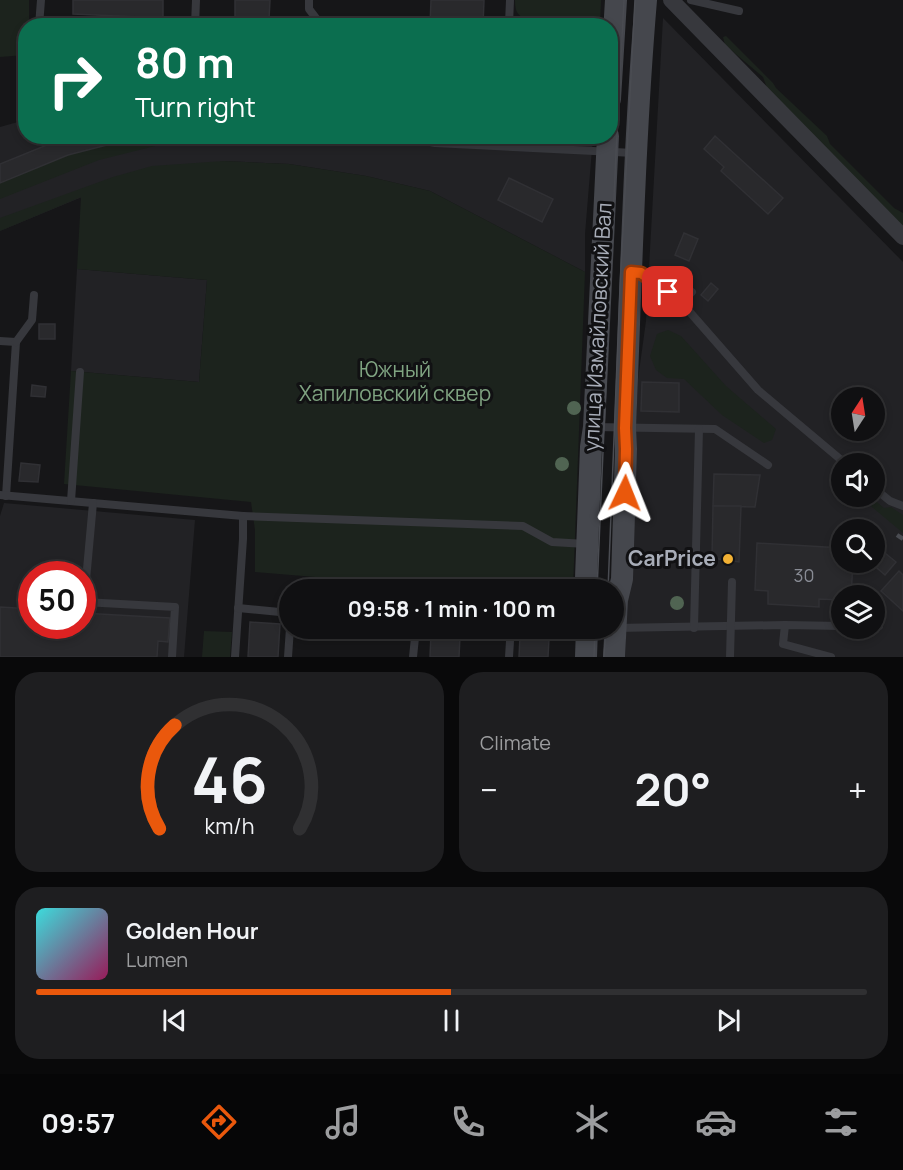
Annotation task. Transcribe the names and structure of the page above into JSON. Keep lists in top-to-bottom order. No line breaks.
{"streets":{"main road":["улица Измайловский Вал"]},"parks":["Южный Хапиловский сквер"],"places":["CarPrice"],"house_numbers":["30"],"north":"top","page":{"turn":["80 m","Turn right"],"limit":"50","trip":"09:58 · 1 min · 100 m","tile":"Climate","heat":["−","20°","+"],"song":["Golden Hour","Lumen"],"tabs":"09:57","gauge":["46","km/h"]}}
